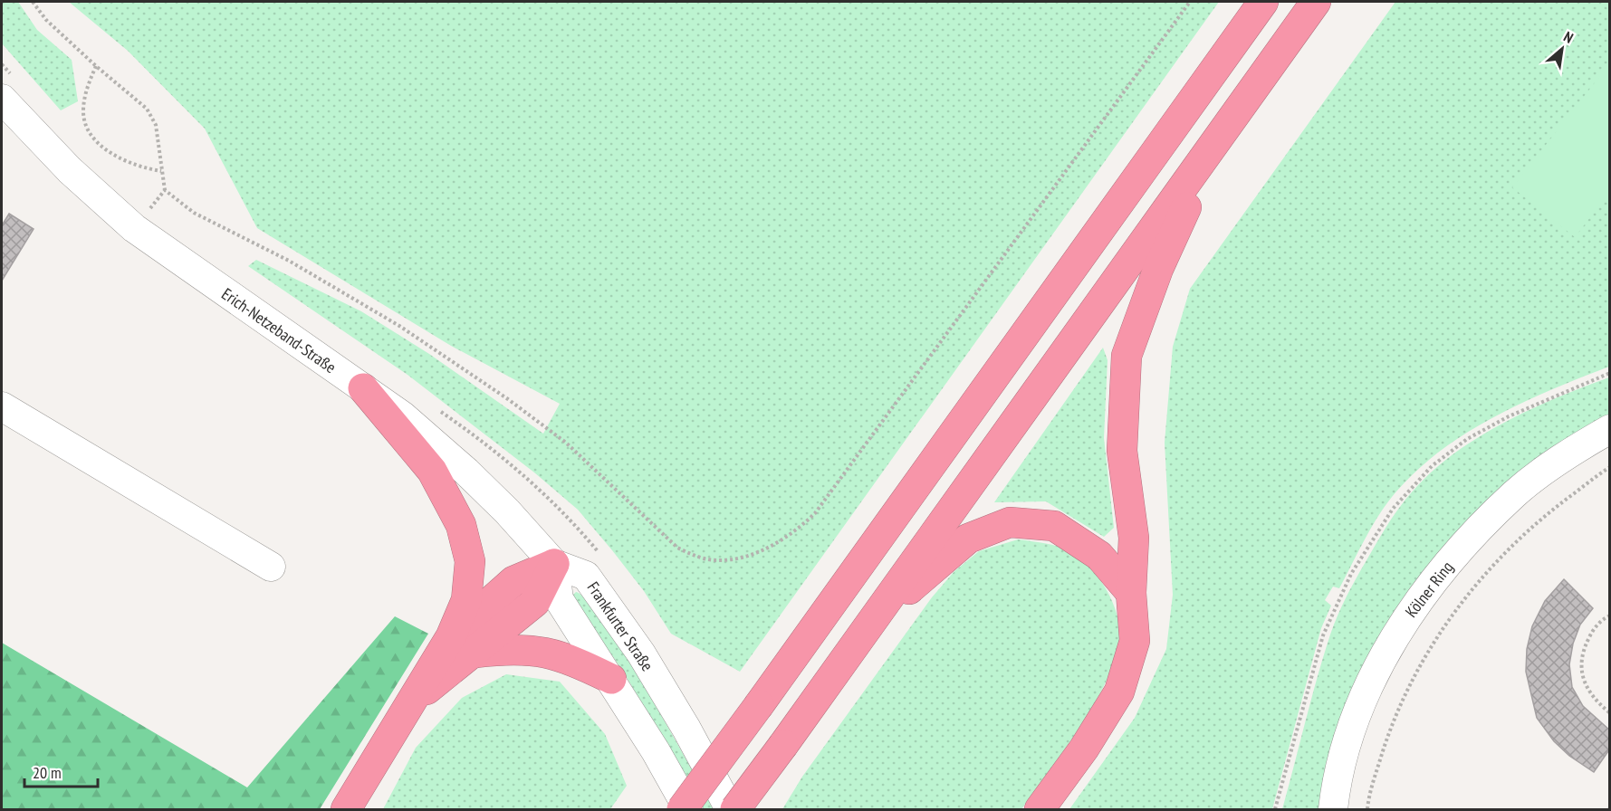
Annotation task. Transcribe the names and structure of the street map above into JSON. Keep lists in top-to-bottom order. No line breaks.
{"streets":{"street":["Erich-Netzeband-Straße","Kölner Ring","Frankfurter Straße"]},"crossings":[["Erich-Netzeband-Straße","Frankfurter Straße"]],"scale_bar":"20 m","north":"top right"}
